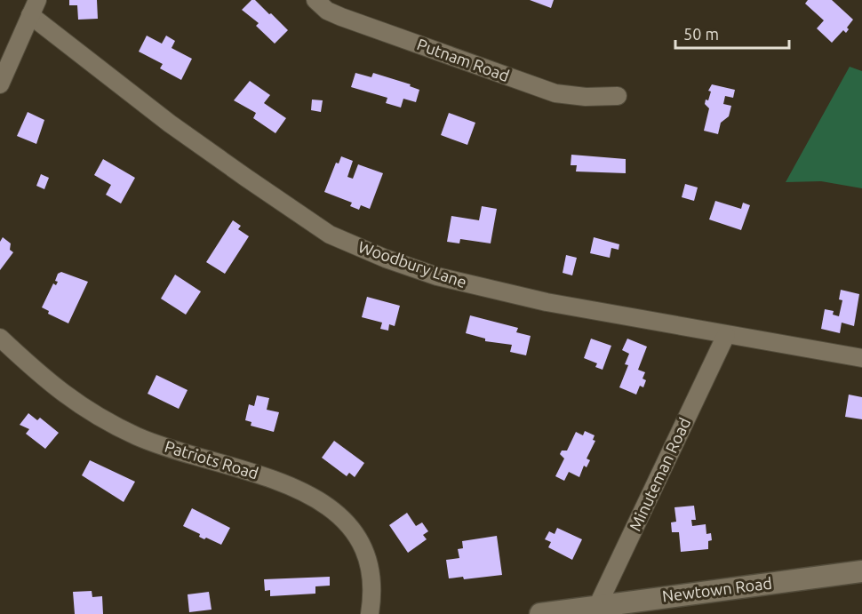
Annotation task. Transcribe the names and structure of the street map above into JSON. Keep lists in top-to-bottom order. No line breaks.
{"streets":{"street":["Putnam Road","Woodbury Lane","Patriots Road","Minuteman Road","Newtown Road"]},"crossings":[["Woodbury Lane","Minuteman Road"],["Minuteman Road","Newtown Road"]],"scale_bar":"50 m"}
